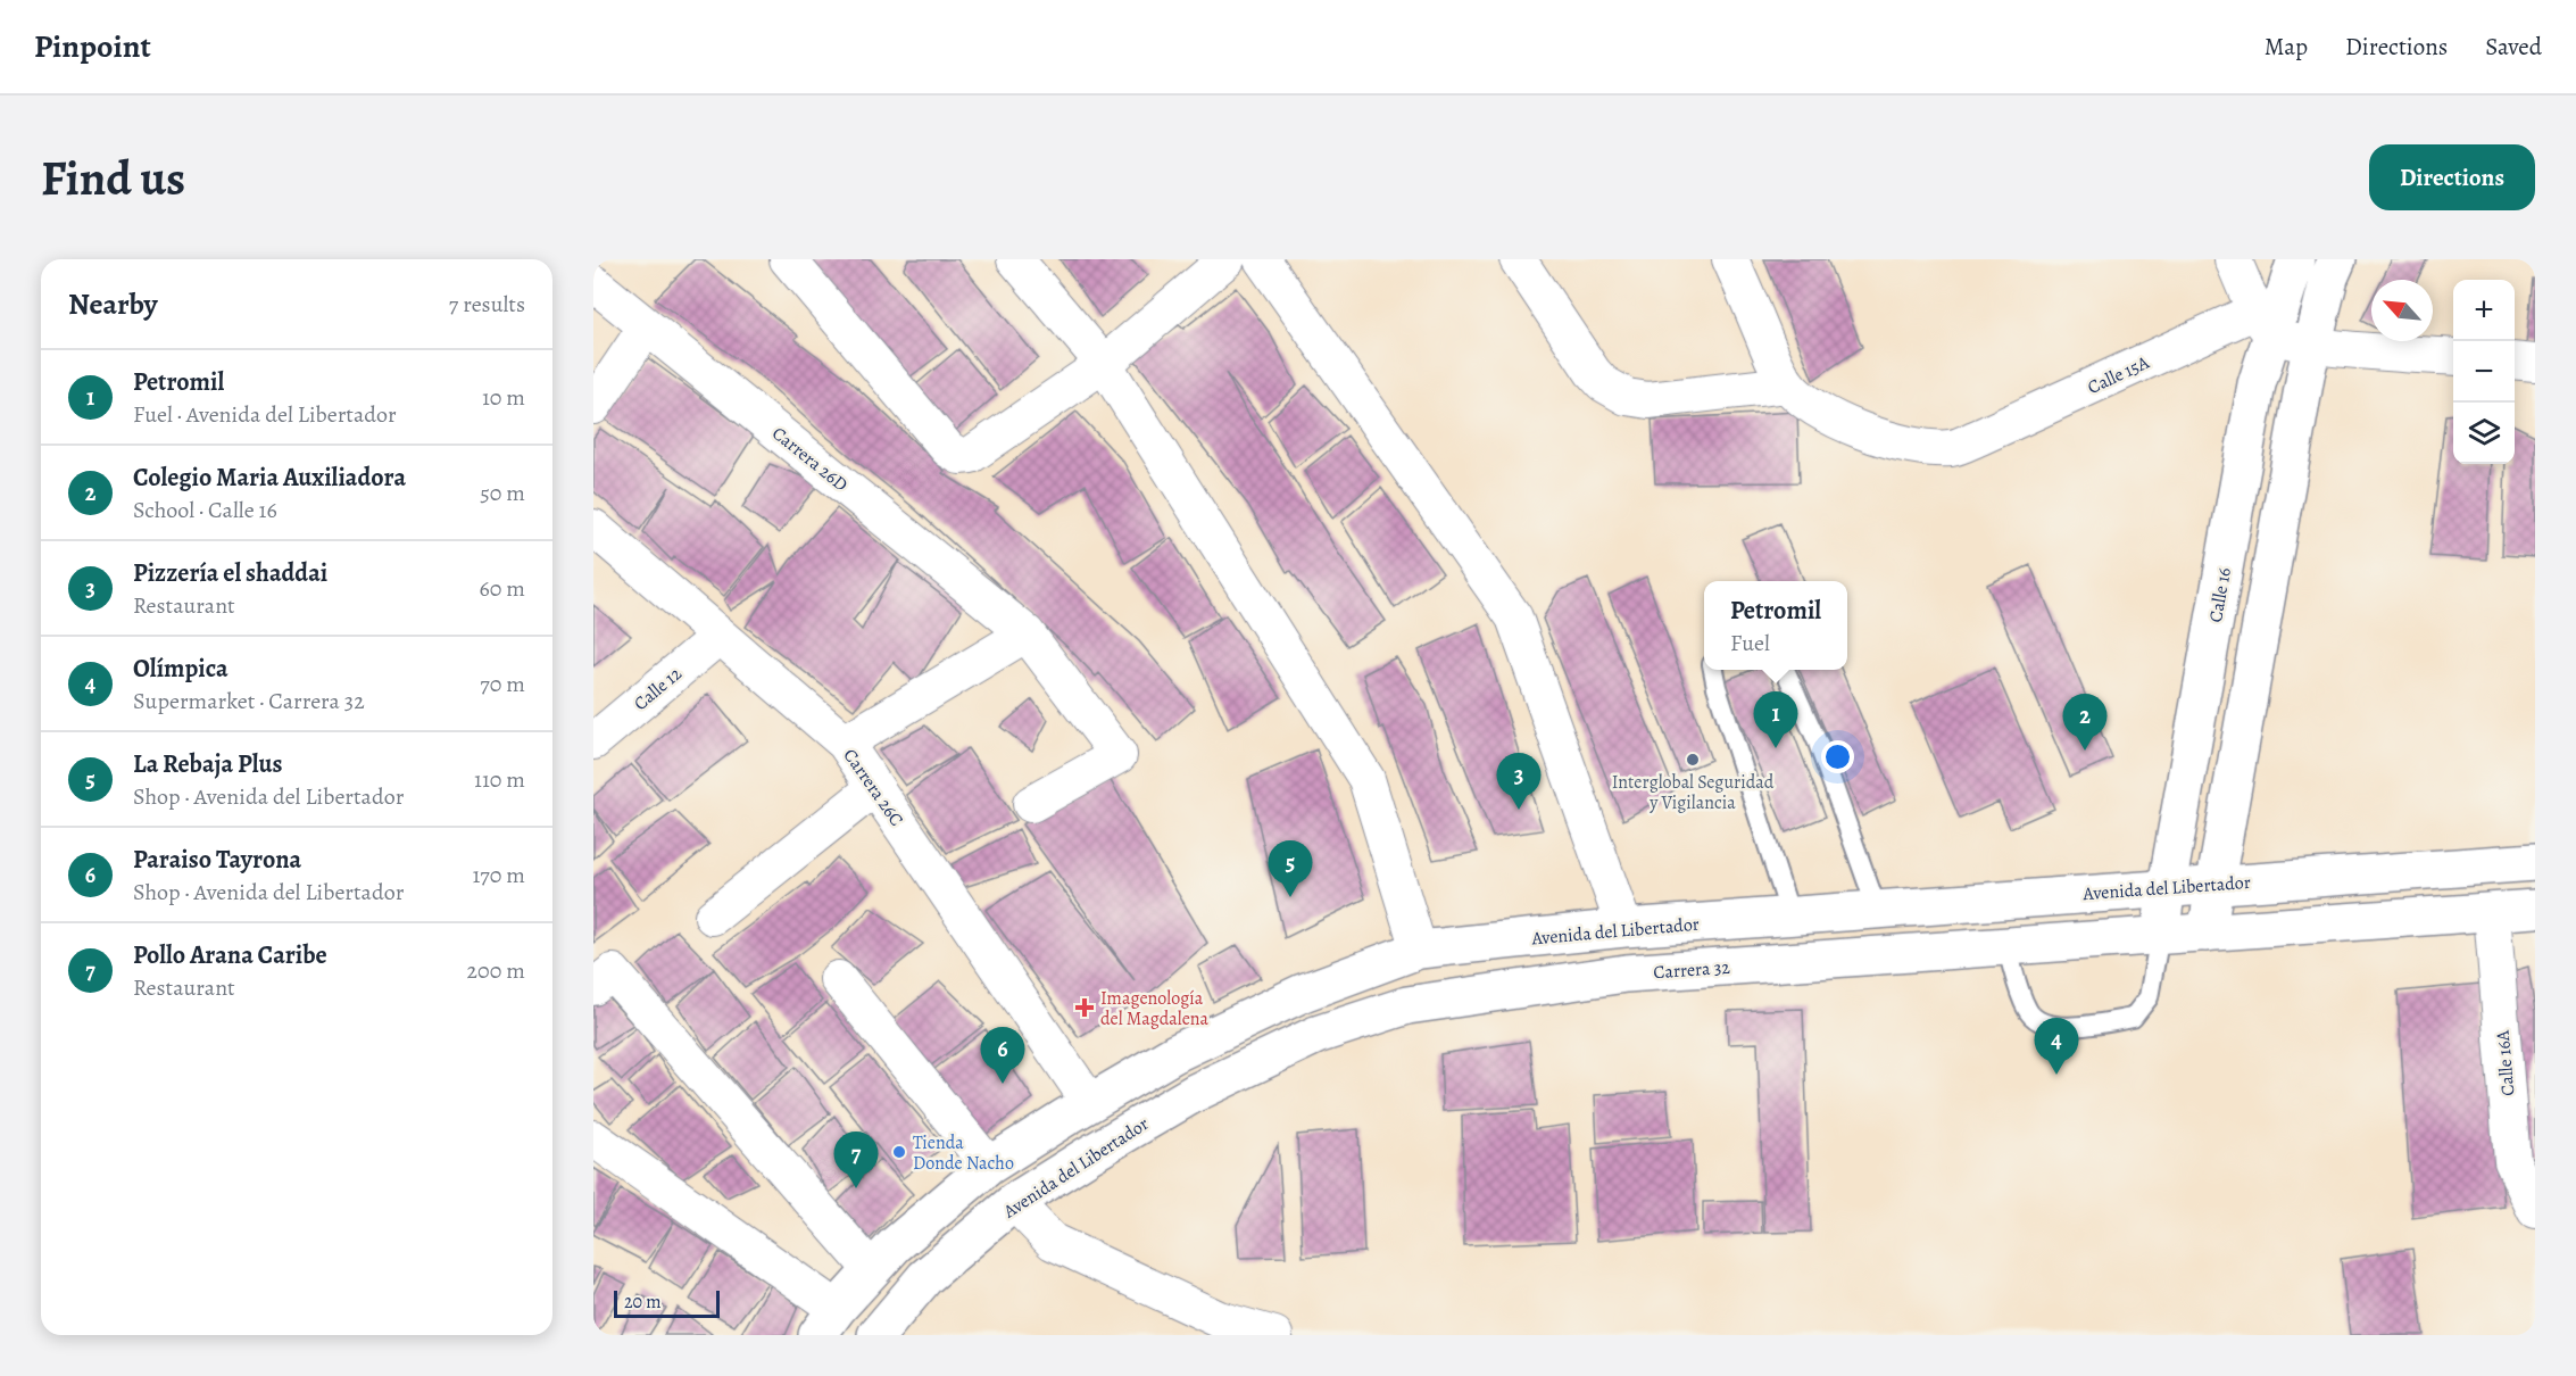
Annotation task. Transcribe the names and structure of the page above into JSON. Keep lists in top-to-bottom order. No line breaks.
{"streets":{"main road":["Calle 16","Avenida del Libertador","Carrera 32"],"street":["Calle 15A","Carrera 26D","Calle 12","Carrera 26C","Calle 16A"]},"crossings":[["Calle 15A","Calle 16"],["Calle 16","Avenida del Libertador"],["Calle 16","Carrera 32"],["Calle 12","Carrera 26C"],["Carrera 26C","Avenida del Libertador"],["Avenida del Libertador","Carrera 32"]],"places":{"other":["Interglobal Seguridad y Vigilancia","Tienda Donde Nacho"],"health":["Imagenología del Magdalena"]},"scale_bar":"20 m","north":"top left","page":{"header":"Pinpoint","nav":["Map","Directions","Saved"],"buttons":"Directions","title":"Find us","heading":["Nearby","7 results"],"map_buttons":["+","−"],"list":[{"mark":"1","name":"Petromil","note":"Fuel · Avenida del Libertador","value":"10 m"},{"mark":"2","name":"Colegio Maria Auxiliadora","note":"School · Calle 16","value":"50 m"},{"mark":"3","name":"Pizzería el shaddai","note":"Restaurant","value":"60 m"},{"mark":"4","name":"Olímpica","note":"Supermarket · Carrera 32","value":"70 m"},{"mark":"5","name":"La Rebaja Plus","note":"Shop · Avenida del Libertador","value":"110 m"},{"mark":"6","name":"Paraiso Tayrona","note":"Shop · Avenida del Libertador","value":"170 m"},{"mark":"7","name":"Pollo Arana Caribe","note":"Restaurant","value":"200 m"}],"popup":["Petromil","Fuel"],"pins":["1","2","3","5","4","6","7"],"scale":"20 m"}}
